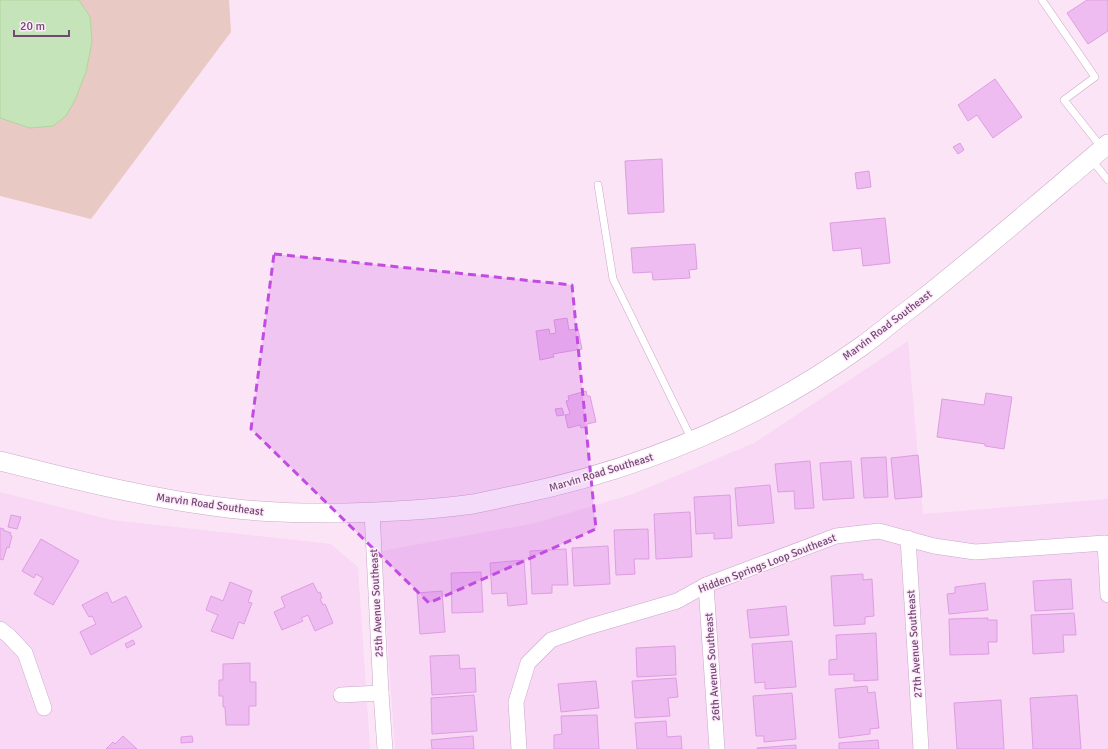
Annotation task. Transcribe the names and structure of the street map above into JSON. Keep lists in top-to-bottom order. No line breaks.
{"streets":{"street":["Marvin Road Southeast","Hidden Springs Loop Southeast","25th Avenue Southeast","27th Avenue Southeast","26th Avenue Southeast"]},"crossings":[["Marvin Road Southeast","25th Avenue Southeast"],["Hidden Springs Loop Southeast","27th Avenue Southeast"],["Hidden Springs Loop Southeast","26th Avenue Southeast"]],"scale_bar":"20 m"}
